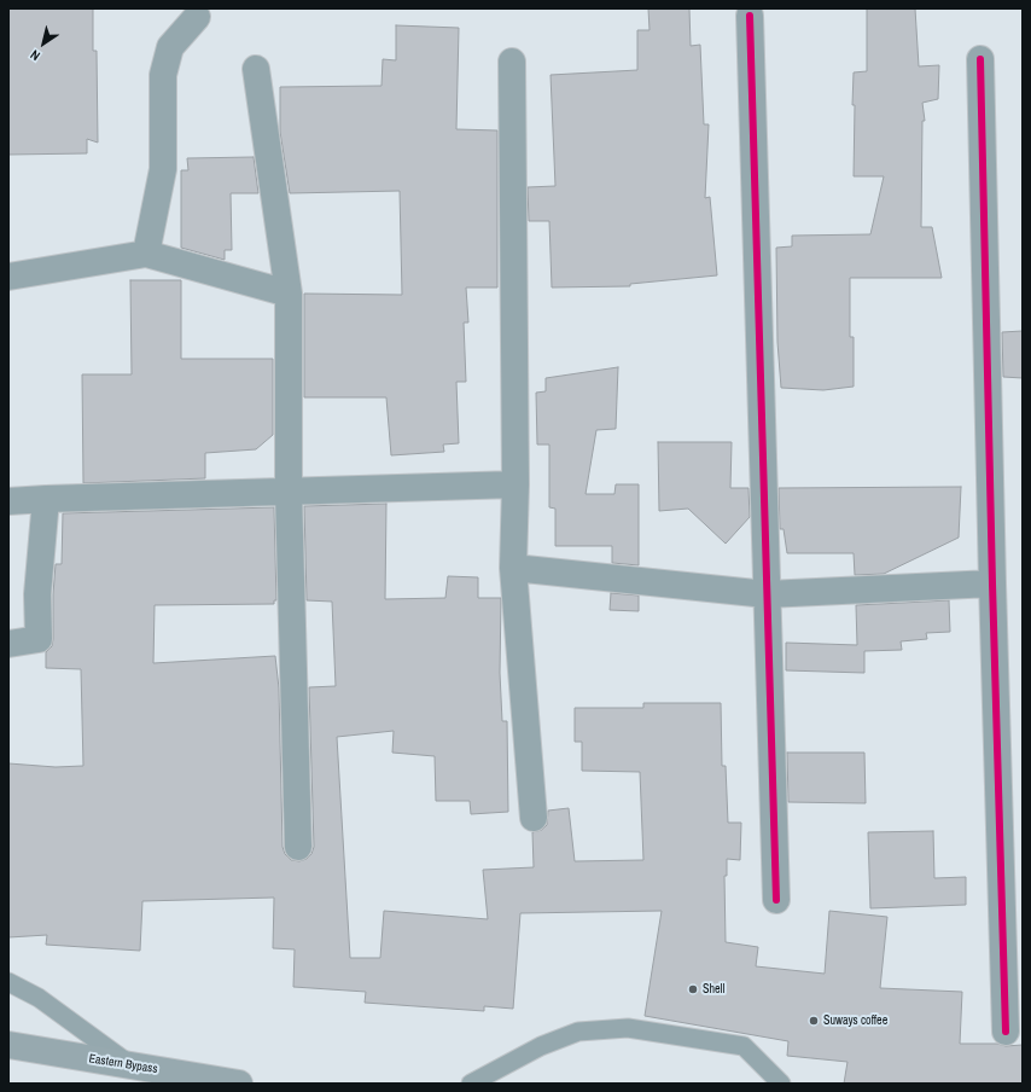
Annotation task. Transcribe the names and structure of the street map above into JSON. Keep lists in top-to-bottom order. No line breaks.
{"streets":{"main road":["Eastern Bypass"]},"places":["Shell","Suways coffee"],"north":"bottom left"}
